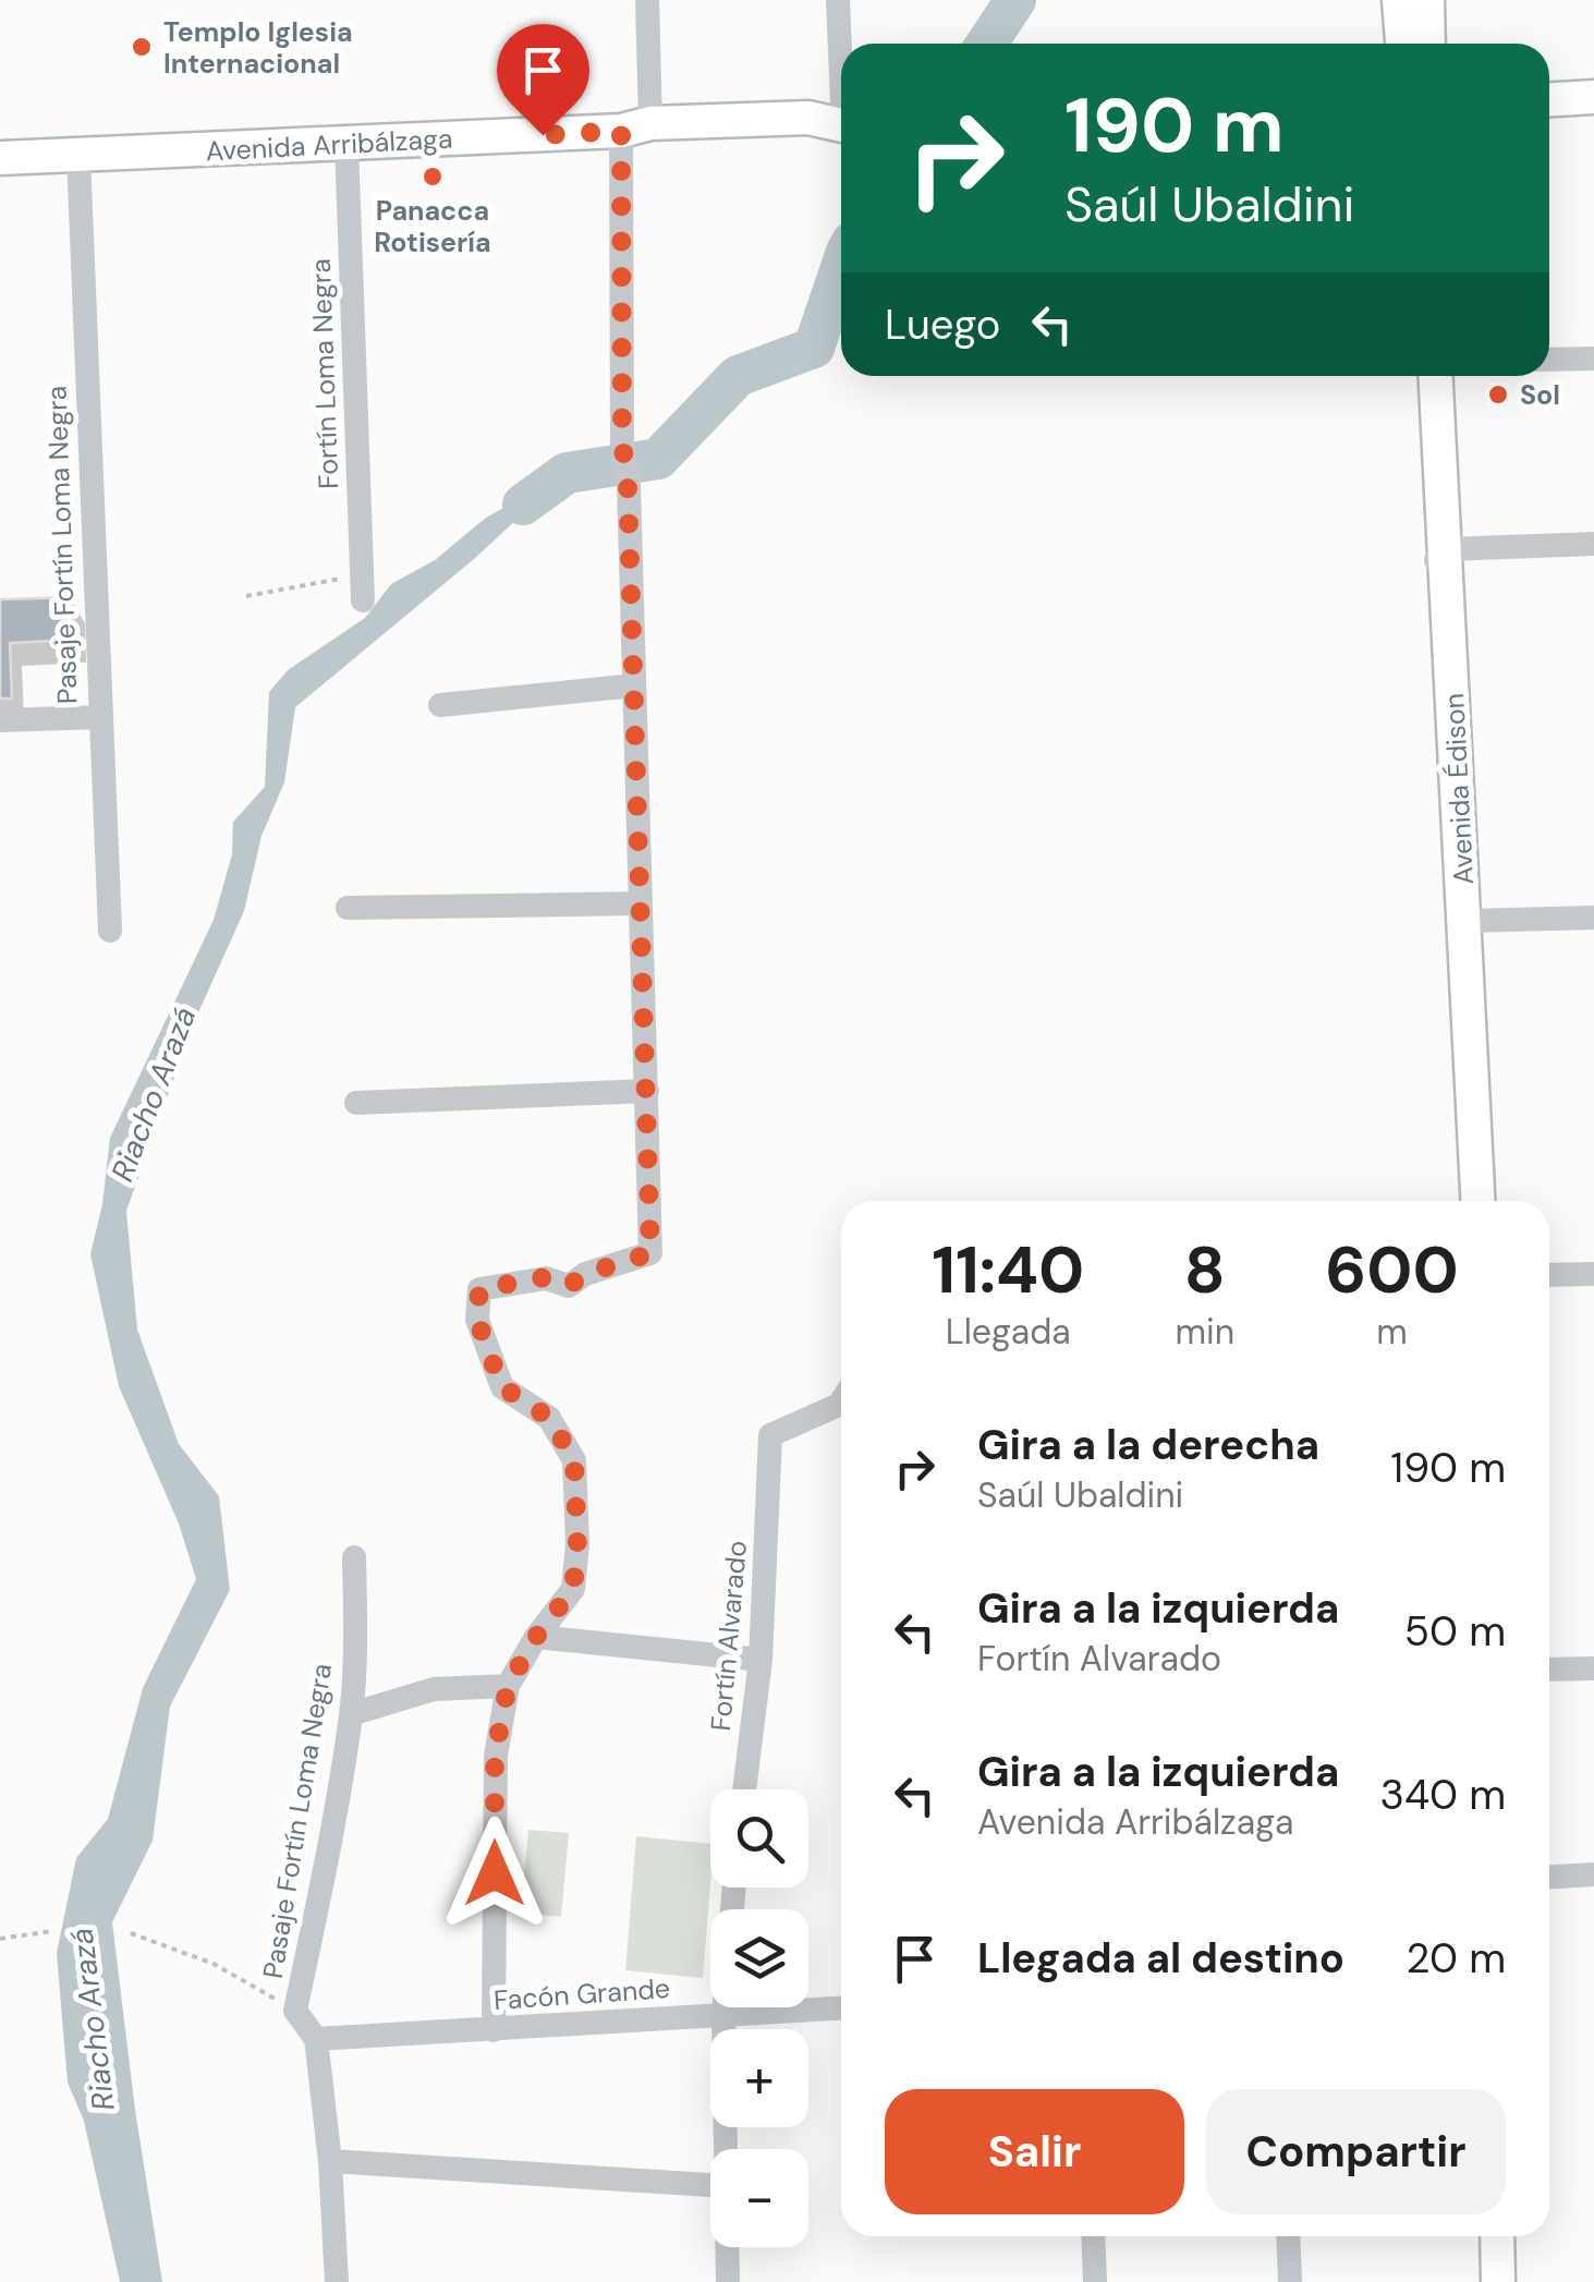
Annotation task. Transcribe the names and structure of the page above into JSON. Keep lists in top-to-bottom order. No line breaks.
{"streets":{"main road":["Avenida Arribálzaga","Avenida Édison"],"street":["Fortín Loma Negra","Pasaje Fortín Loma Negra","Fortín Alvarado","Facón Grande"]},"crossings":[["Avenida Arribálzaga","Fortín Loma Negra"],["Avenida Arribálzaga","Pasaje Fortín Loma Negra"],["Pasaje Fortín Loma Negra","Facón Grande"]],"water":["Riacho Arazá"],"places":["Templo Iglesia Internacional","Panacca Rotisería","Sol"],"page":{"turn":["190 m","Saúl Ubaldini"],"then":"Luego","eta":["11:40","Llegada","8","min","600","m"],"list":[{"name":"Gira a la derecha","note":"Saúl Ubaldini","value":"190 m"},{"name":"Gira a la izquierda","note":"Fortín Alvarado","value":"50 m"},{"name":"Gira a la izquierda","note":"Avenida Arribálzaga","value":"340 m"},{"name":"Llegada al destino","value":"20 m"}],"map_buttons":["+","−"],"buttons":["Salir","Compartir"]}}
